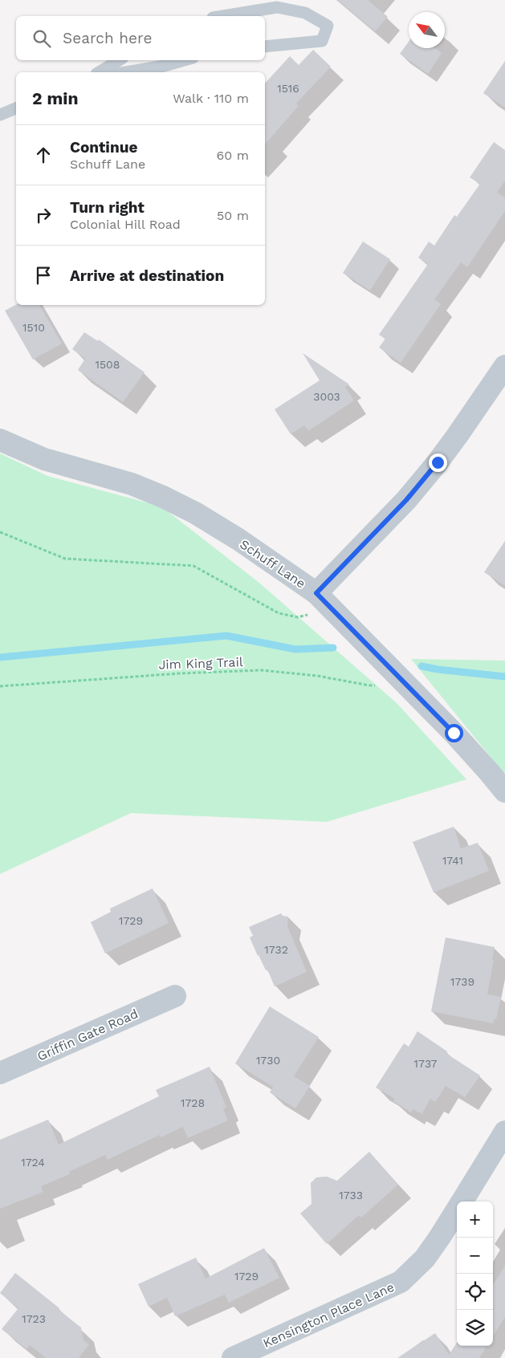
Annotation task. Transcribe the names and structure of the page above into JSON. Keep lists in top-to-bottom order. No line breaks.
{"streets":{"street":["Schuff Lane","Griffin Gate Road","Kensington Place Lane"],"path":["Jim King Trail"]},"crossings":[["Schuff Lane","Jim King Trail"]],"house_numbers":["1516","1510","1508","3003","1741","1729","1732","1739","1730","1737","1728","1724","1733","1729","1723"],"north":"top left","page":{"search":"Search here","heading":["2 min","Walk · 110 m"],"list":[["Continue","Schuff Lane","60 m"],["Turn right","Colonial Hill Road","50 m"],"Arrive at destination"],"map_buttons":["+","−"]}}
